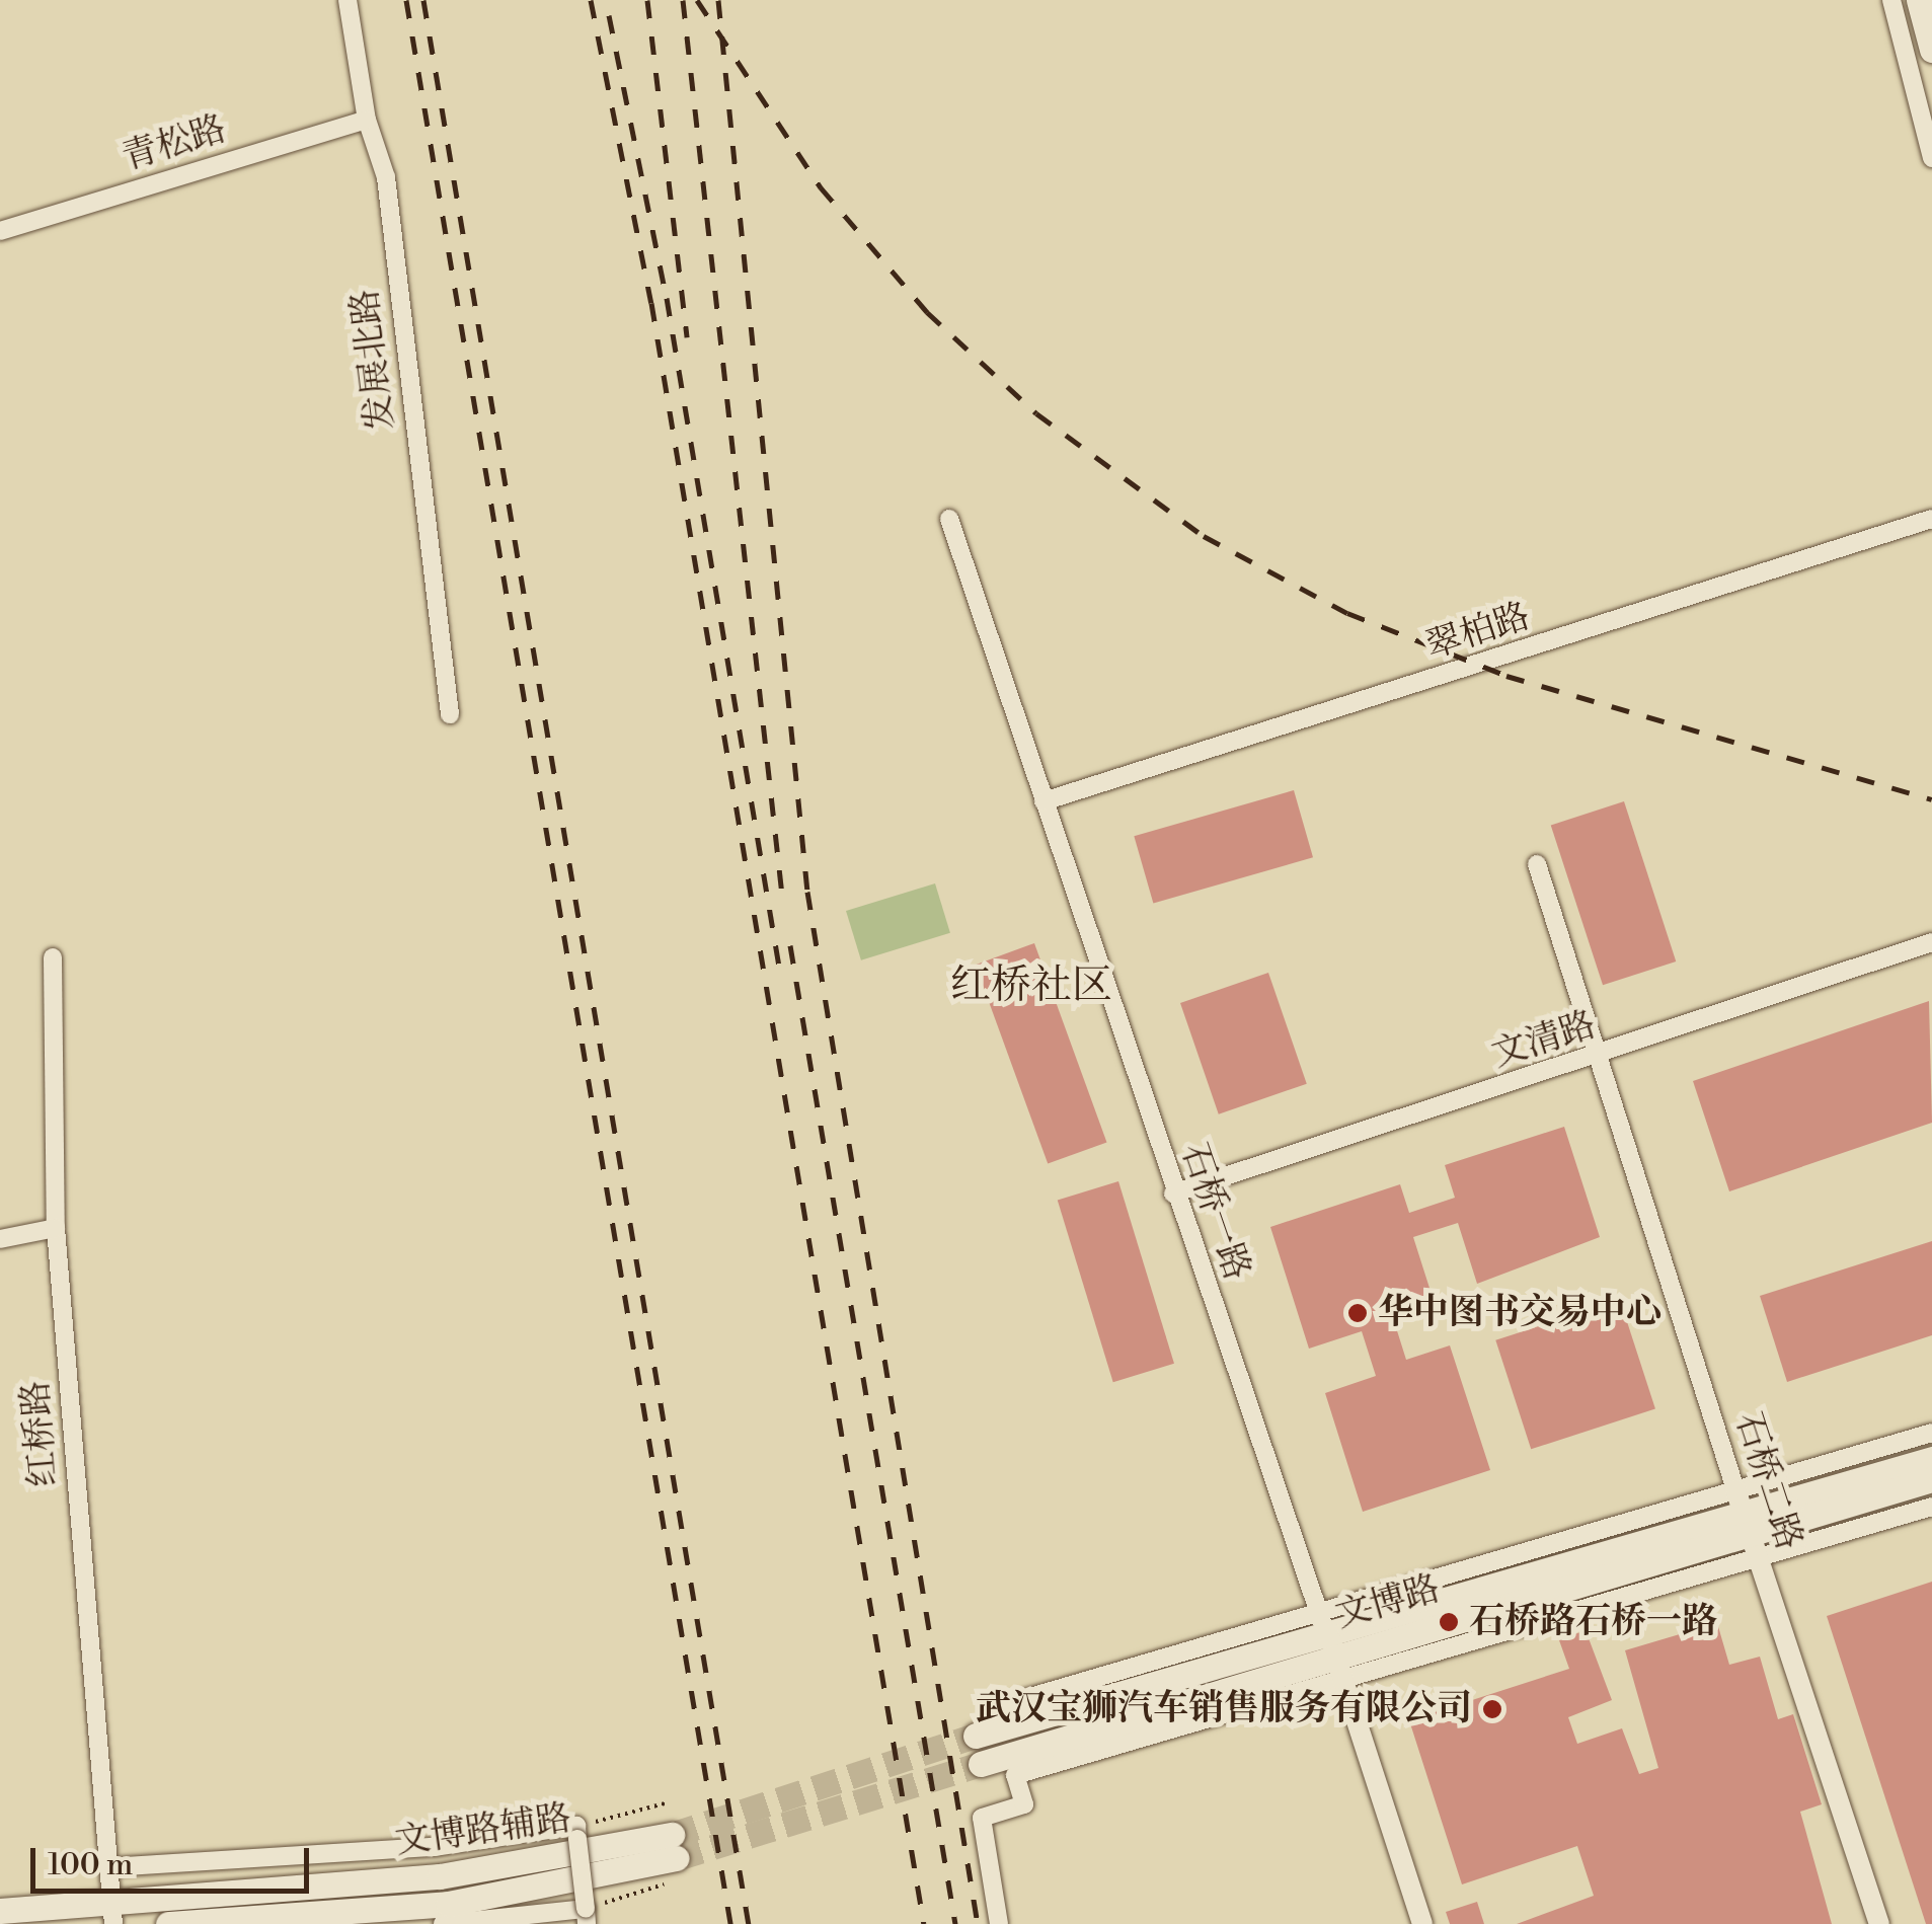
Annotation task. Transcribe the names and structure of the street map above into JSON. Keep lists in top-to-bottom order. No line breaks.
{"streets":{"main road":["文博路","文博路辅路"],"street":["青松路","发展北路","翠柏路","文清路","石桥一路","红桥路","石桥二路"]},"crossings":[["青松路","发展北路"],["翠柏路","石桥一路"],["文清路","石桥一路"],["文清路","石桥二路"],["石桥一路","文博路"],["红桥路","文博路辅路"],["石桥二路","文博路"]],"districts":["红桥社区"],"places":["华中图书交易中心","石桥路石桥一路","武汉宝狮汽车销售服务有限公司"],"scale_bar":"100 m"}
